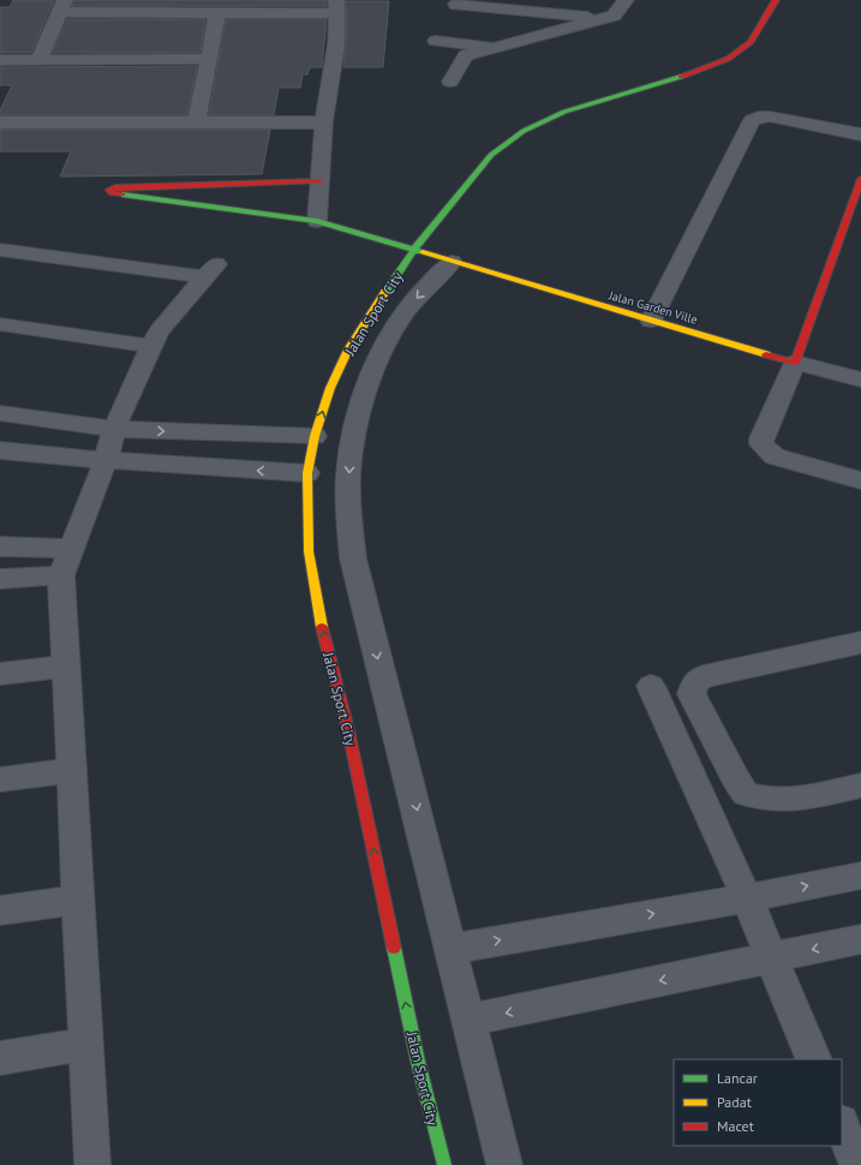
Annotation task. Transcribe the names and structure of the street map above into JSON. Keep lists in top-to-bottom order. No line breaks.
{"streets":{"street":["Jalan Garden Ville","Jalan Sport City"]},"crossings":[["Jalan Garden Ville","Jalan Sport City"]],"legend":["Lancar","Padat","Macet"]}
